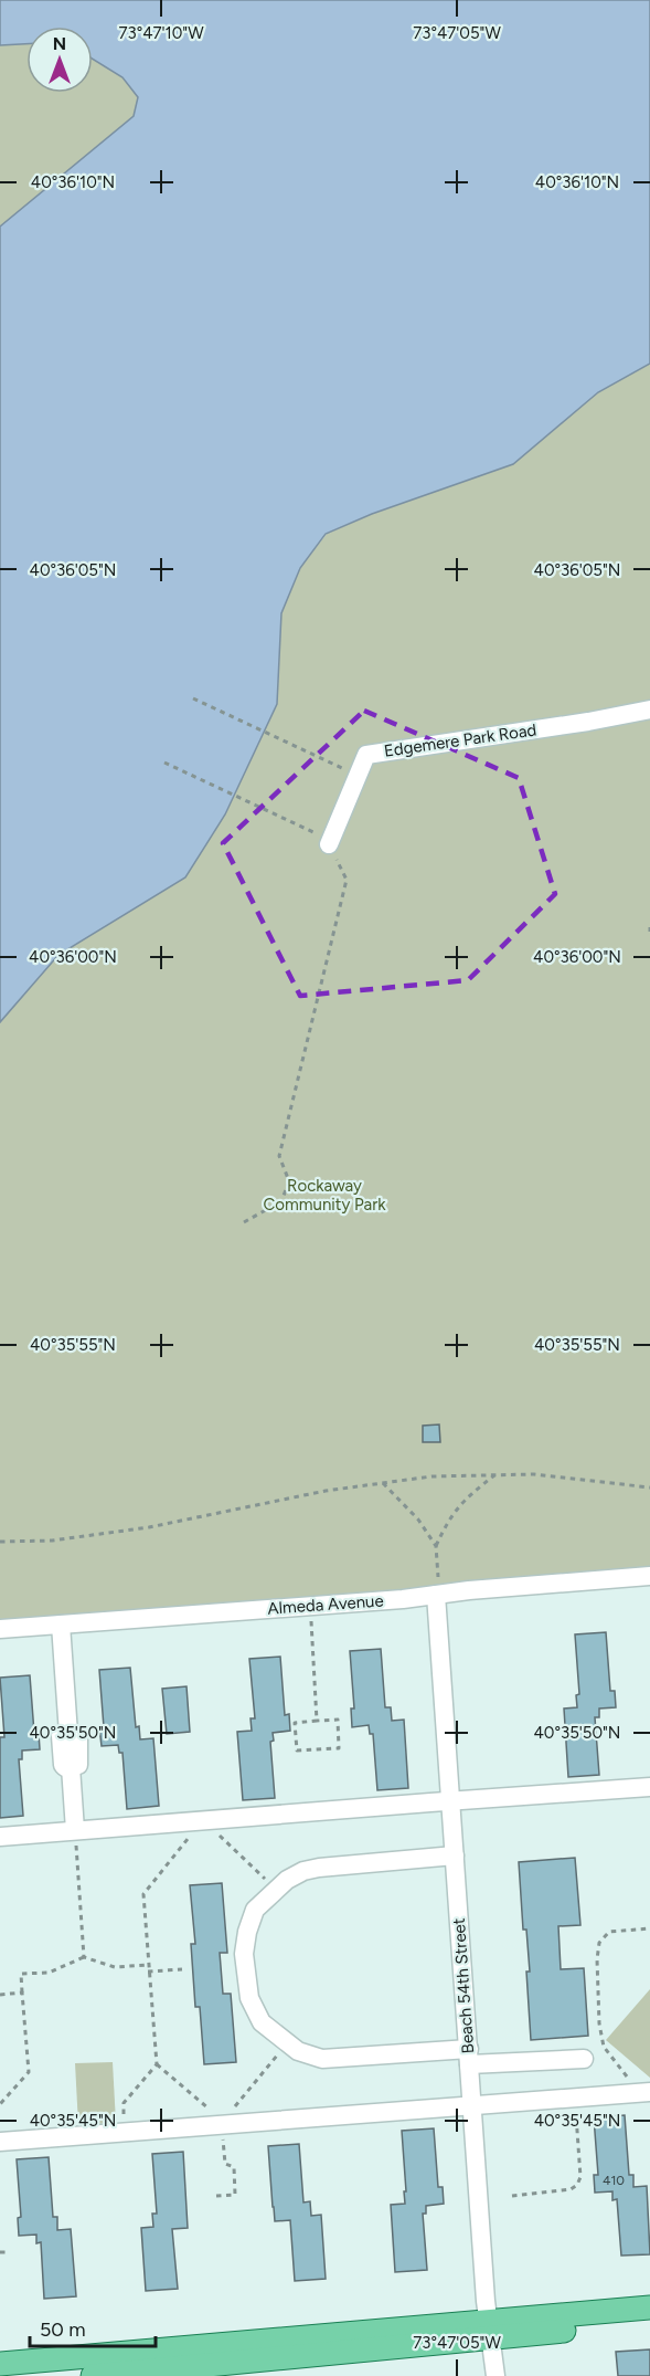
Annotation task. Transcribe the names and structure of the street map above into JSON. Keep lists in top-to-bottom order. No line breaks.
{"streets":{"street":["Edgemere Park Road","Almeda Avenue","Beach 54th Street"]},"crossings":[["Almeda Avenue","Beach 54th Street"]],"parks":["Rockaway Community Park"],"house_numbers":["410"],"scale_bar":"50 m","north":"top","coordinates":["73°47'10\"W","73°47'05\"W","40°36'10\"N","40°36'05\"N","40°36'00\"N","40°35'55\"N","40°35'50\"N","40°35'45\"N"]}
